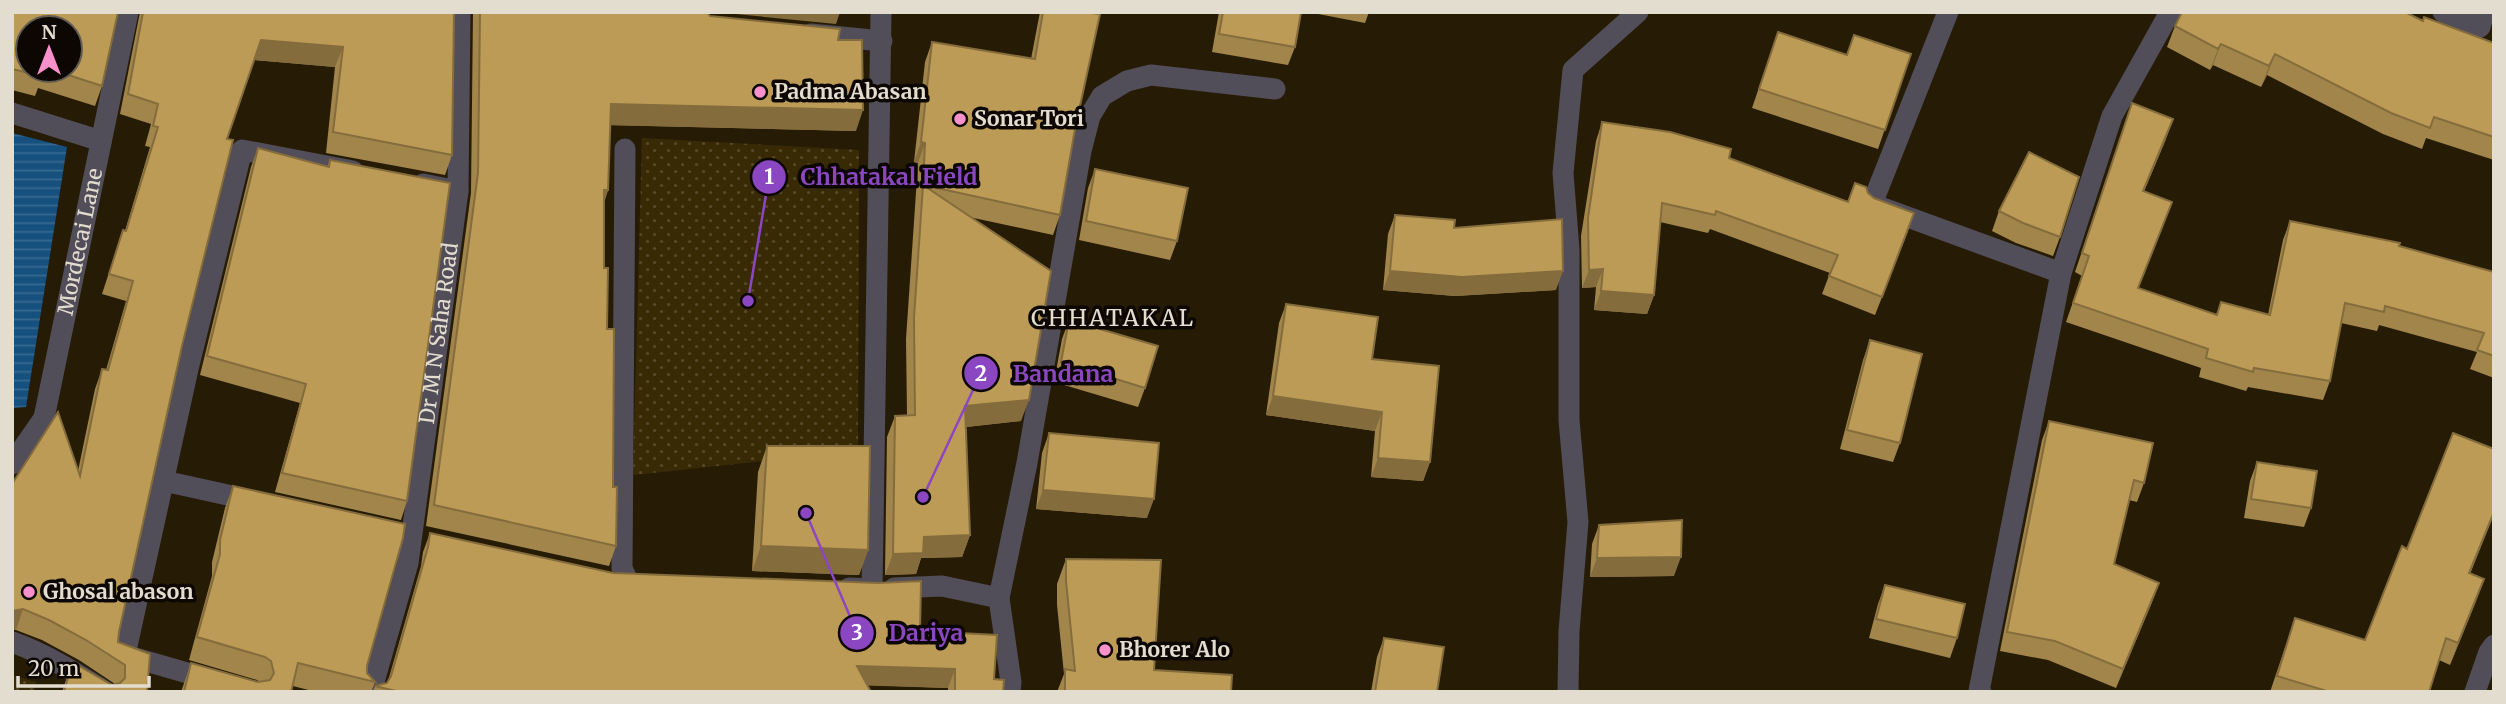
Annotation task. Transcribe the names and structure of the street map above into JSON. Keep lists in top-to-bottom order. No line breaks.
{"streets":{"street":["Mordecai Lane","Dr M N Saha Road"]},"districts":["CHHATAKAL"],"places":["Padma Abasan","Sonar Tori","Chhatakal Field","Bandana","Dariya","Ghosal abason","Bhorer Alo"],"scale_bar":"20 m","north":"top"}
